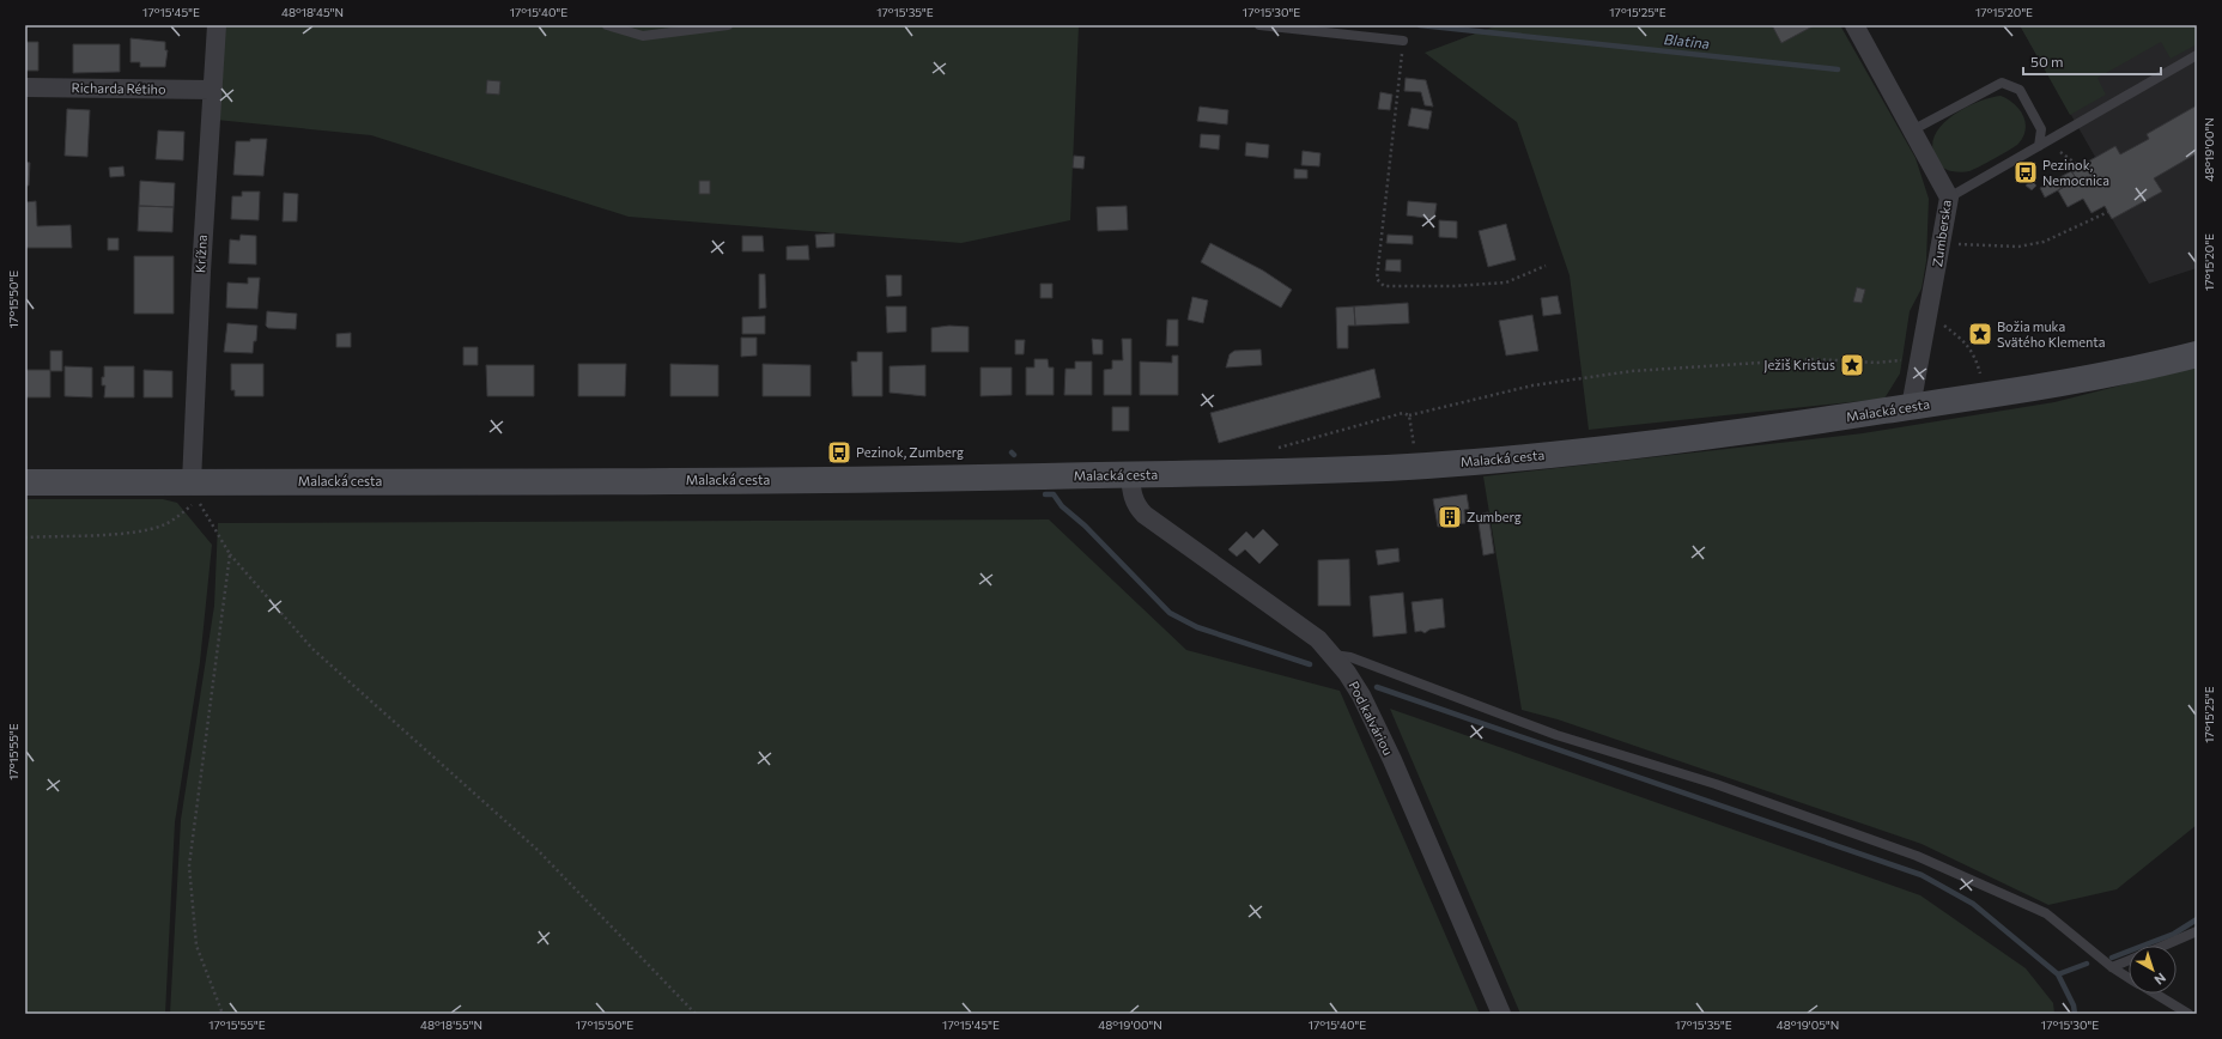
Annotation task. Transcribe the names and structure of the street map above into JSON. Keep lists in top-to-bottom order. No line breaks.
{"streets":{"main road":["Malacká cesta"],"street":["Richarda Rétiho","Zumberska","Krížna","Pod kalváriou"]},"crossings":[["Richarda Rétiho","Krížna"],["Zumberska","Malacká cesta"],["Krížna","Malacká cesta"],["Malacká cesta","Pod kalváriou"]],"water":["Blatina"],"places":{"bus stop":["Pezinok, Nemocnica","Pezinok, Zumberg"],"place":["Božia muka Svätého Klementa","Ježiš Kristus"],"building":["Zumberg"]},"scale_bar":"50 m","north":"bottom right","coordinates":["17°15'45\"E","48°18'45\"N","17°15'40\"E","17°15'35\"E","17°15'30\"E","17°15'25\"E","17°15'20\"E","48°19'00\"N","17°15'50\"E","17°15'55\"E","48°18'55\"N","48°19'05\"N"]}
